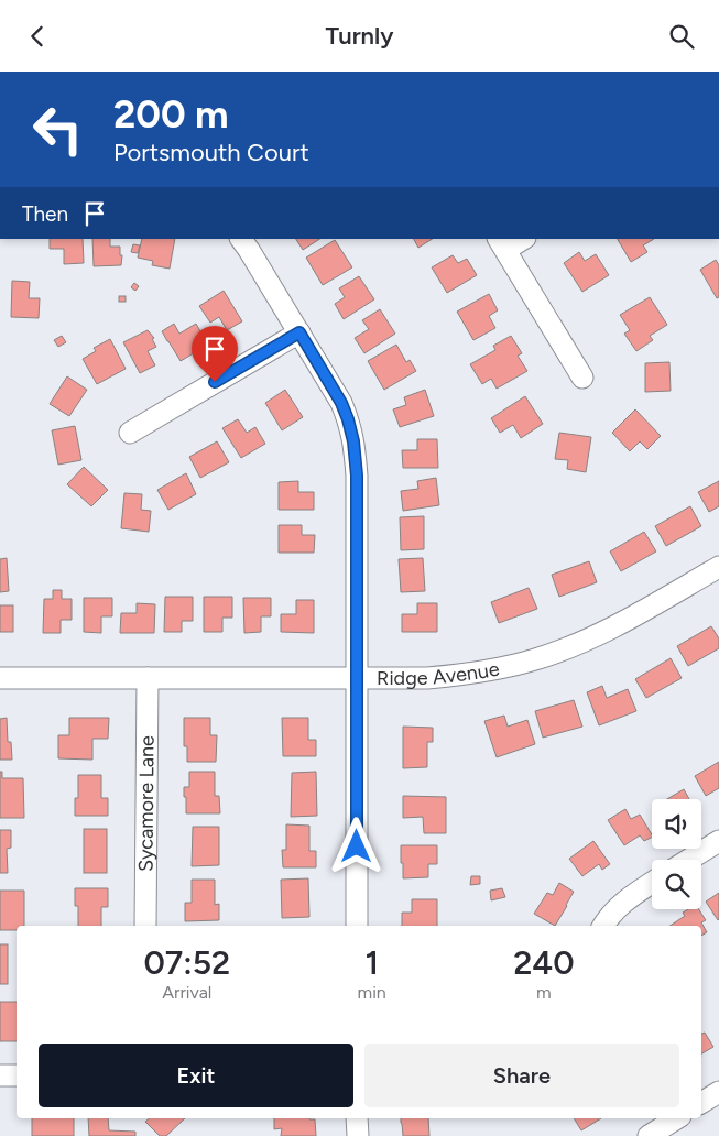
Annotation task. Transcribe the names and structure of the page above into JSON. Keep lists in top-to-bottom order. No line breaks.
{"streets":{"street":["Ridge Avenue","Sycamore Lane"]},"crossings":[["Ridge Avenue","Sycamore Lane"]],"page":{"header":"Turnly","turn":["200 m","Portsmouth Court"],"then":"Then","eta":["07:52","Arrival","1","min","240","m"],"buttons":["Exit","Share"]}}
